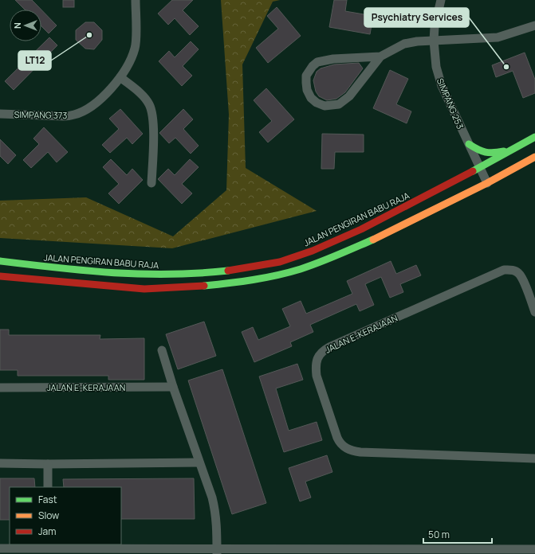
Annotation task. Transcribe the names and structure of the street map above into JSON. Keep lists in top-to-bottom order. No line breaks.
{"streets":{"main road":["JALAN PENGIRAN BABU RAJA"],"street":["SIMPANG 253","SIMPANG 373","JALAN E-KERAJAAN"]},"crossings":[["SIMPANG 253","JALAN PENGIRAN BABU RAJA"]],"places":["LT12","Psychiatry Services"],"legend":["Fast","Slow","Jam"],"scale_bar":"50 m","north":"left"}
